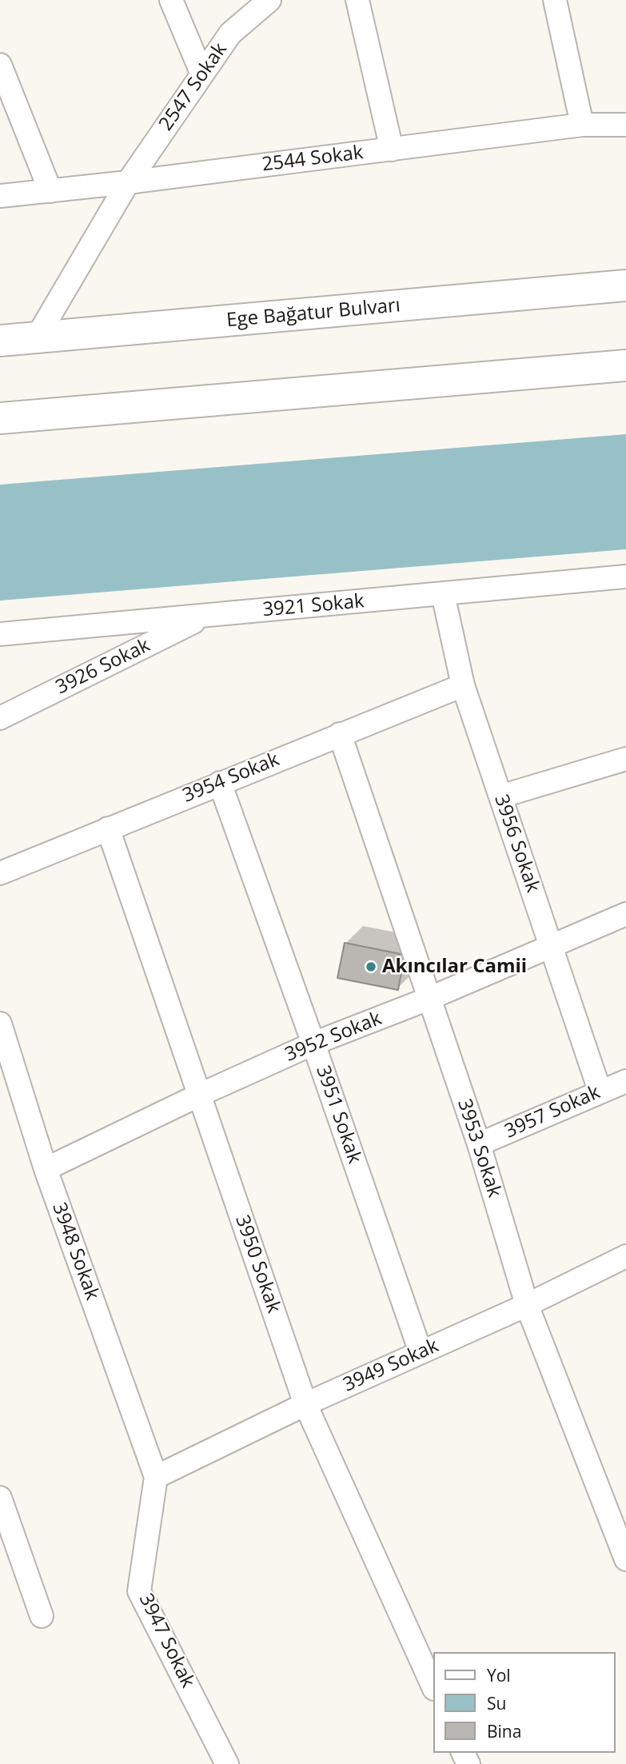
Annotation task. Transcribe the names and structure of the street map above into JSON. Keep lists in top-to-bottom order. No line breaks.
{"streets":{"main road":["Ege Bağatur Bulvarı"],"street":["2547 Sokak","2544 Sokak","3921 Sokak","3926 Sokak","3954 Sokak","3956 Sokak","3952 Sokak","3957 Sokak","3951 Sokak","3953 Sokak","3948 Sokak","3950 Sokak","3949 Sokak","3947 Sokak"]},"crossings":[["2547 Sokak","2544 Sokak"],["2547 Sokak","Ege Bağatur Bulvarı"],["3921 Sokak","3926 Sokak"],["3921 Sokak","3956 Sokak"],["3954 Sokak","3956 Sokak"],["3954 Sokak","3951 Sokak"],["3954 Sokak","3953 Sokak"],["3954 Sokak","3950 Sokak"],["3956 Sokak","3952 Sokak"],["3956 Sokak","3957 Sokak"],["3952 Sokak","3951 Sokak"],["3952 Sokak","3953 Sokak"],["3952 Sokak","3948 Sokak"],["3952 Sokak","3950 Sokak"],["3957 Sokak","3953 Sokak"],["3951 Sokak","3949 Sokak"],["3953 Sokak","3949 Sokak"],["3948 Sokak","3949 Sokak"],["3948 Sokak","3947 Sokak"],["3950 Sokak","3949 Sokak"],["3949 Sokak","3947 Sokak"]],"places":["Akıncılar Camii"],"legend":["Yol","Su","Bina"]}
